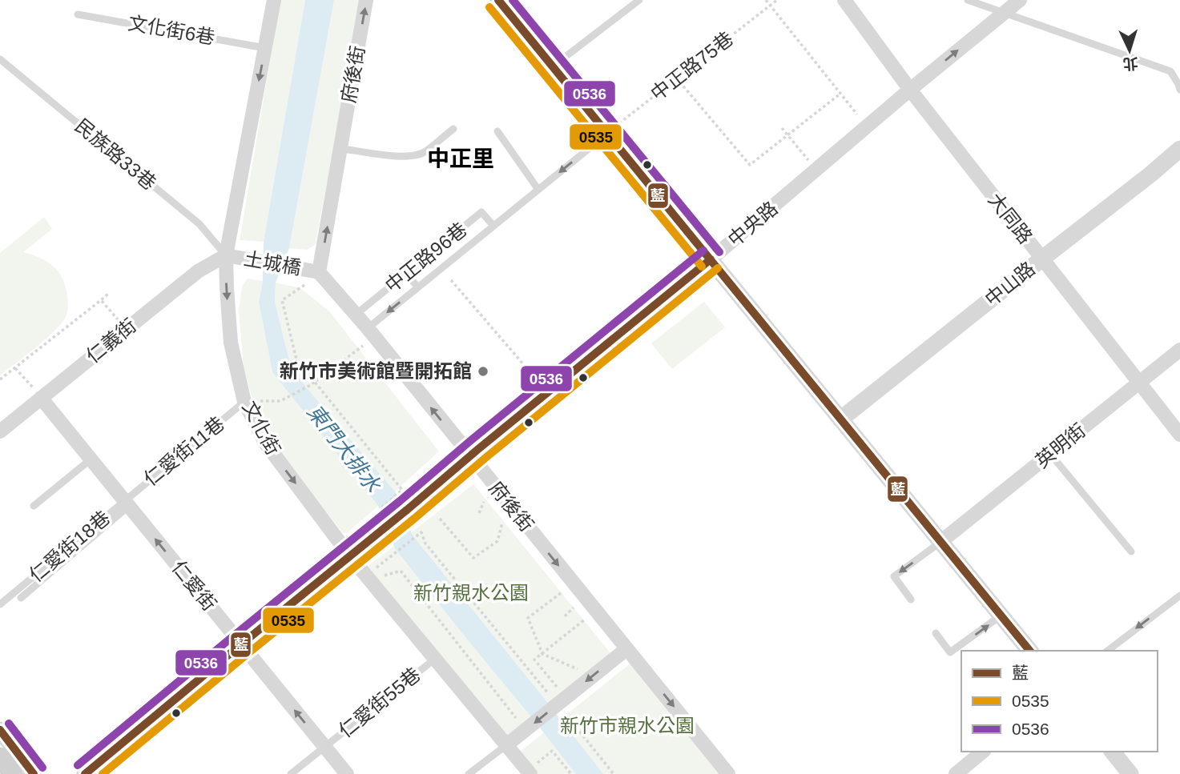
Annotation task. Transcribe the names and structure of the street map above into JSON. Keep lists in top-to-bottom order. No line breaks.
{"streets":{"street":["府後街","大同路","中央路","土城橋","中山路","仁義街","文化街","英明街","仁愛街"],"lane":["文化街6巷","民族路33巷","中正路96巷","仁愛街11巷","仁愛街55巷"],"path":["中正路75巷"]},"crossings":[["文化街6巷","文化街"],["中正路75巷","中正路96巷"],["府後街","中央路"],["府後街","中正路96巷"],["府後街","土城橋"],["民族路33巷","土城橋"],["民族路33巷","仁義街"],["民族路33巷","文化街"],["大同路","中央路"],["大同路","中山路"],["大同路","英明街"],["中央路","文化街"],["土城橋","仁義街"],["土城橋","文化街"],["仁義街","文化街"],["仁義街","仁愛街"],["文化街","仁愛街11巷"],["文化街","仁愛街55巷"],["仁愛街11巷","仁愛街"],["仁愛街","仁愛街55巷"]],"one_way":["文化街","仁愛街"],"districts":["中正里"],"water":["東門大排水"],"parks":["新竹親水公園","新竹市親水公園"],"places":["新竹市美術館暨開拓館"],"lines":["transit line 藍","transit line 0536","transit line 0535"],"legend":["藍","0535","0536"],"north":"bottom"}
